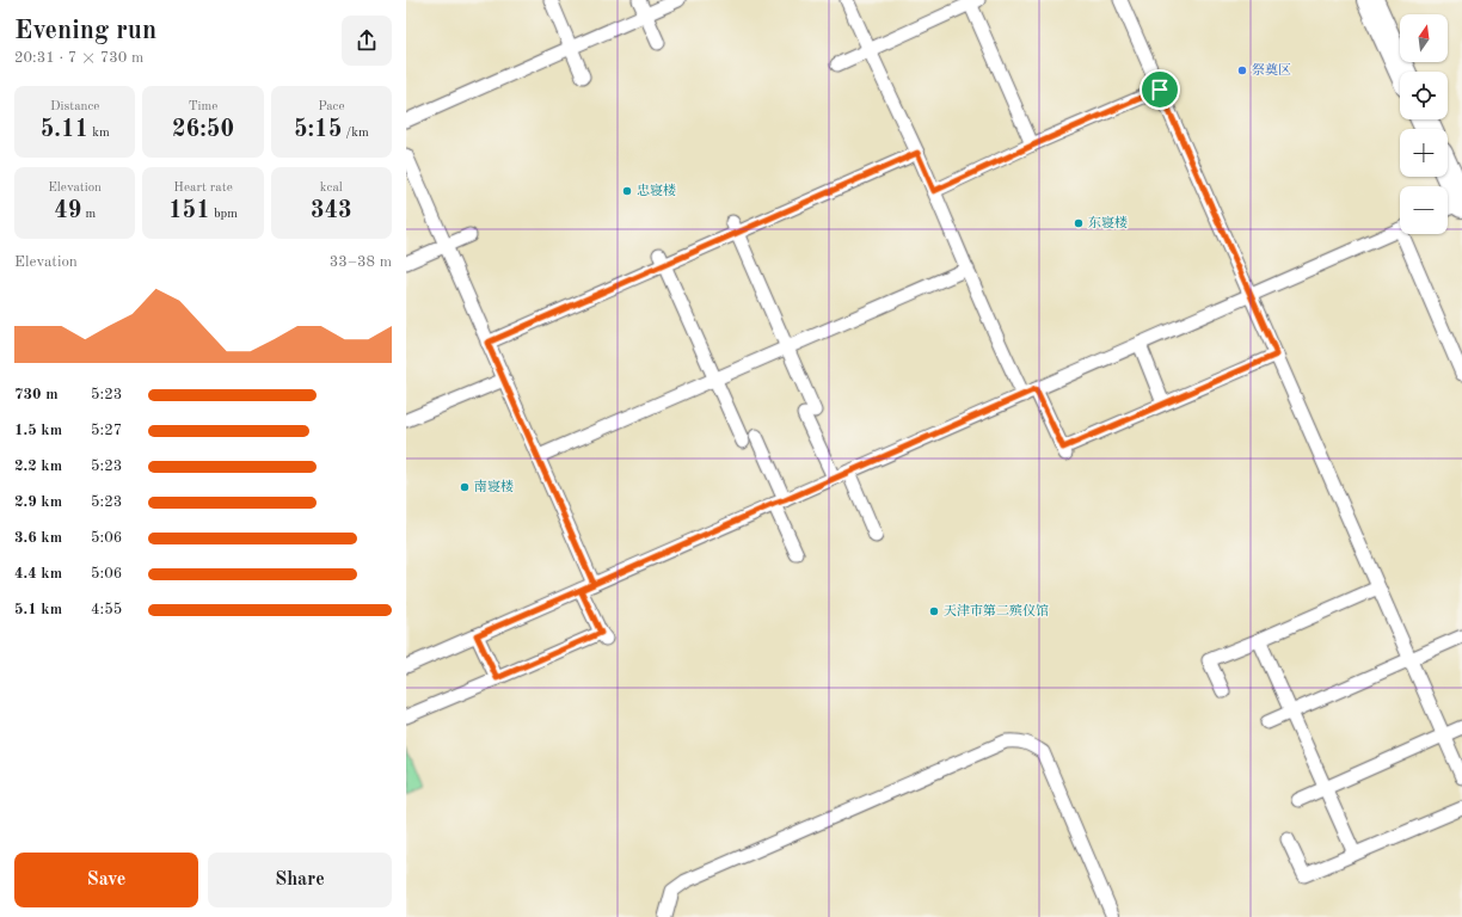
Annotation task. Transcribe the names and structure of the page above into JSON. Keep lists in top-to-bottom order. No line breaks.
{"places":["祭奠区","忠寝楼","东寝楼","南寝楼","天津市第二殡仪馆"],"north":"top","page":{"heading":["Evening run","20:31 · 7 × 730 m"],"map_buttons":["+","−"],"stats":[["Distance","5.11 km"],["Time","26:50"],["Pace","5:15 /km"],["Elevation","49 m"],["Heart rate","151 bpm"],["kcal","343"]],"chart":["Elevation","33–38 m"],"list":[{"name":"730 m","note":"5:23"},{"name":"1.5 km","note":"5:27"},{"name":"2.2 km","note":"5:23"},{"name":"2.9 km","note":"5:23"},{"name":"3.6 km","note":"5:06"},{"name":"4.4 km","note":"5:06"},{"name":"5.1 km","note":"4:55"}],"buttons":["Save","Share"]}}
